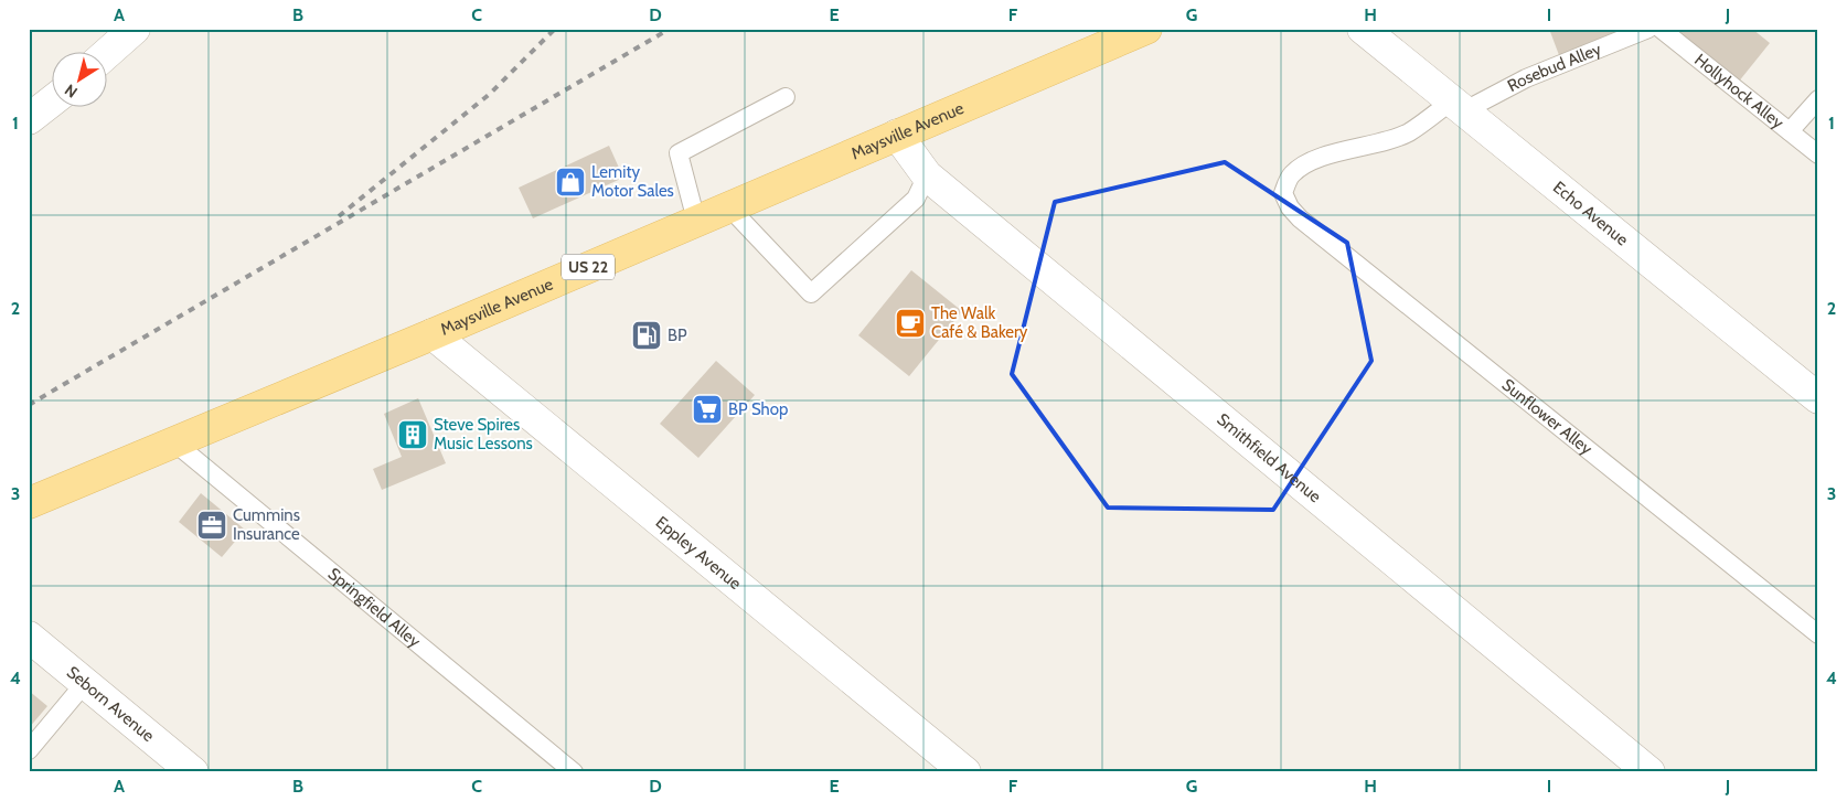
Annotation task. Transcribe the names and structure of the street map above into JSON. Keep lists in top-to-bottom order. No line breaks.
{"streets":{"main road":["Maysville Avenue","US 22"],"street":["Echo Avenue","Smithfield Avenue","Eppley Avenue","Seborn Avenue"],"lane":["Rosebud Alley","Hollyhock Alley","Sunflower Alley","Springfield Alley"]},"crossings":[["Rosebud Alley","Echo Avenue"],["Rosebud Alley","Sunflower Alley"],["Maysville Avenue","Smithfield Avenue"],["Maysville Avenue","Eppley Avenue"],["Maysville Avenue","Springfield Alley"]],"places":{"shop":["Lemity Motor Sales"],"cafe":["The Walk Café & Bakery"],"fuel station":["BP"],"supermarket":["BP Shop"],"building":["Steve Spires Music Lessons"],"office":["Cummins Insurance"]},"north":"bottom left","grid":{"columns":["A","B","C","D","E","F","G","H","I","J"],"rows":["1","2","3","4"]}}
